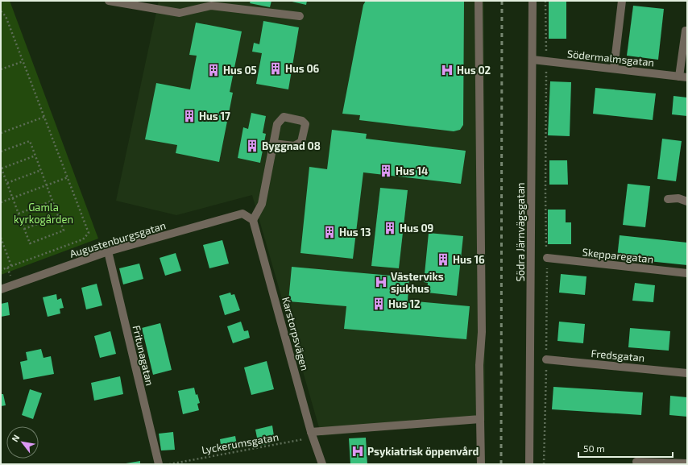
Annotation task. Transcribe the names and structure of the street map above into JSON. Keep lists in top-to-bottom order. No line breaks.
{"streets":{"street":["Södermalmsgatan","Södra Järnvägsgatan","Augustenburgsgatan","Skepparegatan","Karstorpsvägen","Fritunagatan","Fredsgatan"],"path":["Lyckerumsgatan"]},"crossings":[["Södermalmsgatan","Södra Järnvägsgatan"],["Augustenburgsgatan","Karstorpsvägen"],["Augustenburgsgatan","Fritunagatan"],["Karstorpsvägen","Lyckerumsgatan"]],"parks":["Gamla kyrkogården"],"places":{"building":["Hus 06","Hus 05","Hus 17","Byggnad 08","Hus 14","Hus 09","Hus 13","Hus 16","Hus 12"],"hospital":["Hus 02","Västerviks sjukhus","Psykiatrisk öppenvård"]},"scale_bar":"50 m","north":"top left"}
